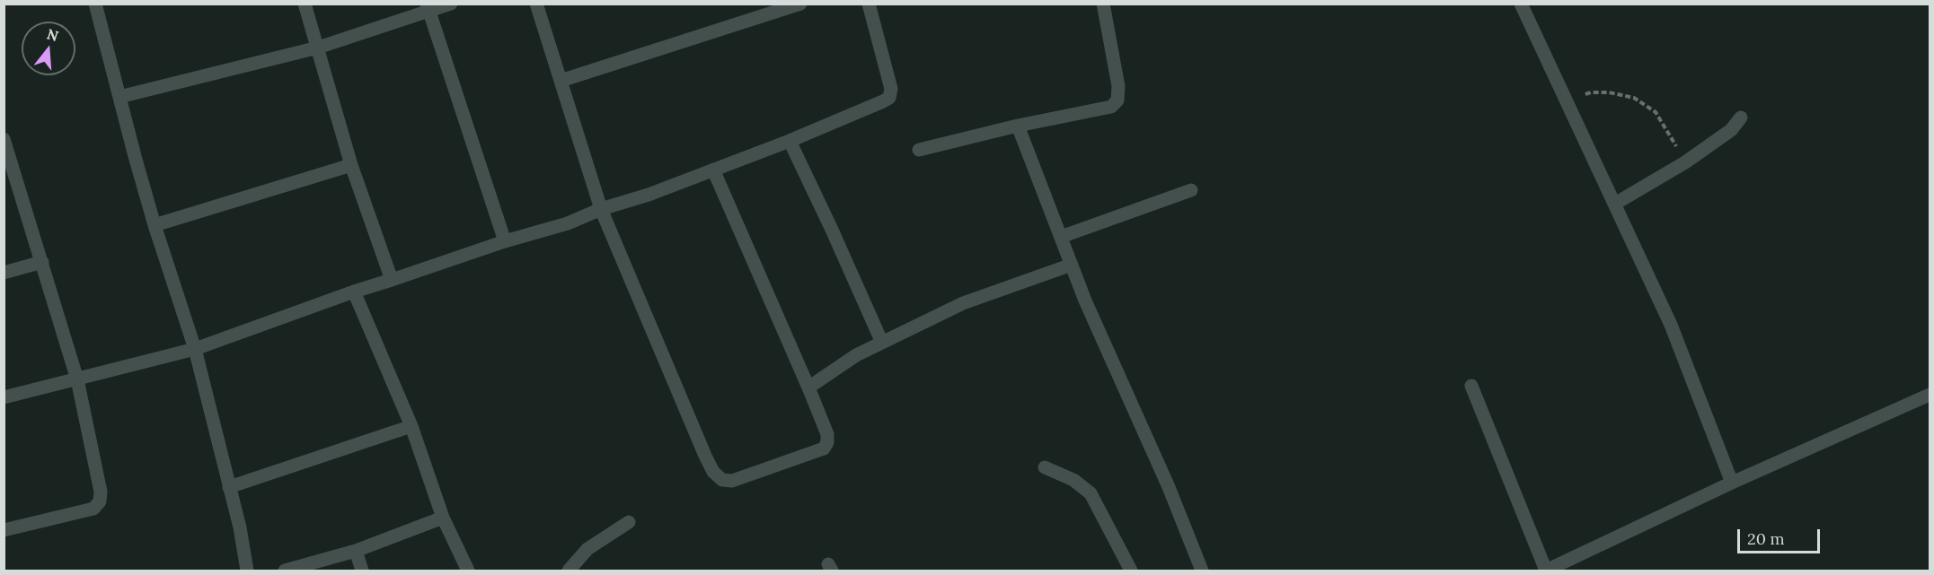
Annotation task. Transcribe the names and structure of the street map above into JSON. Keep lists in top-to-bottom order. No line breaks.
{"scale_bar":"20 m","north":"top"}
